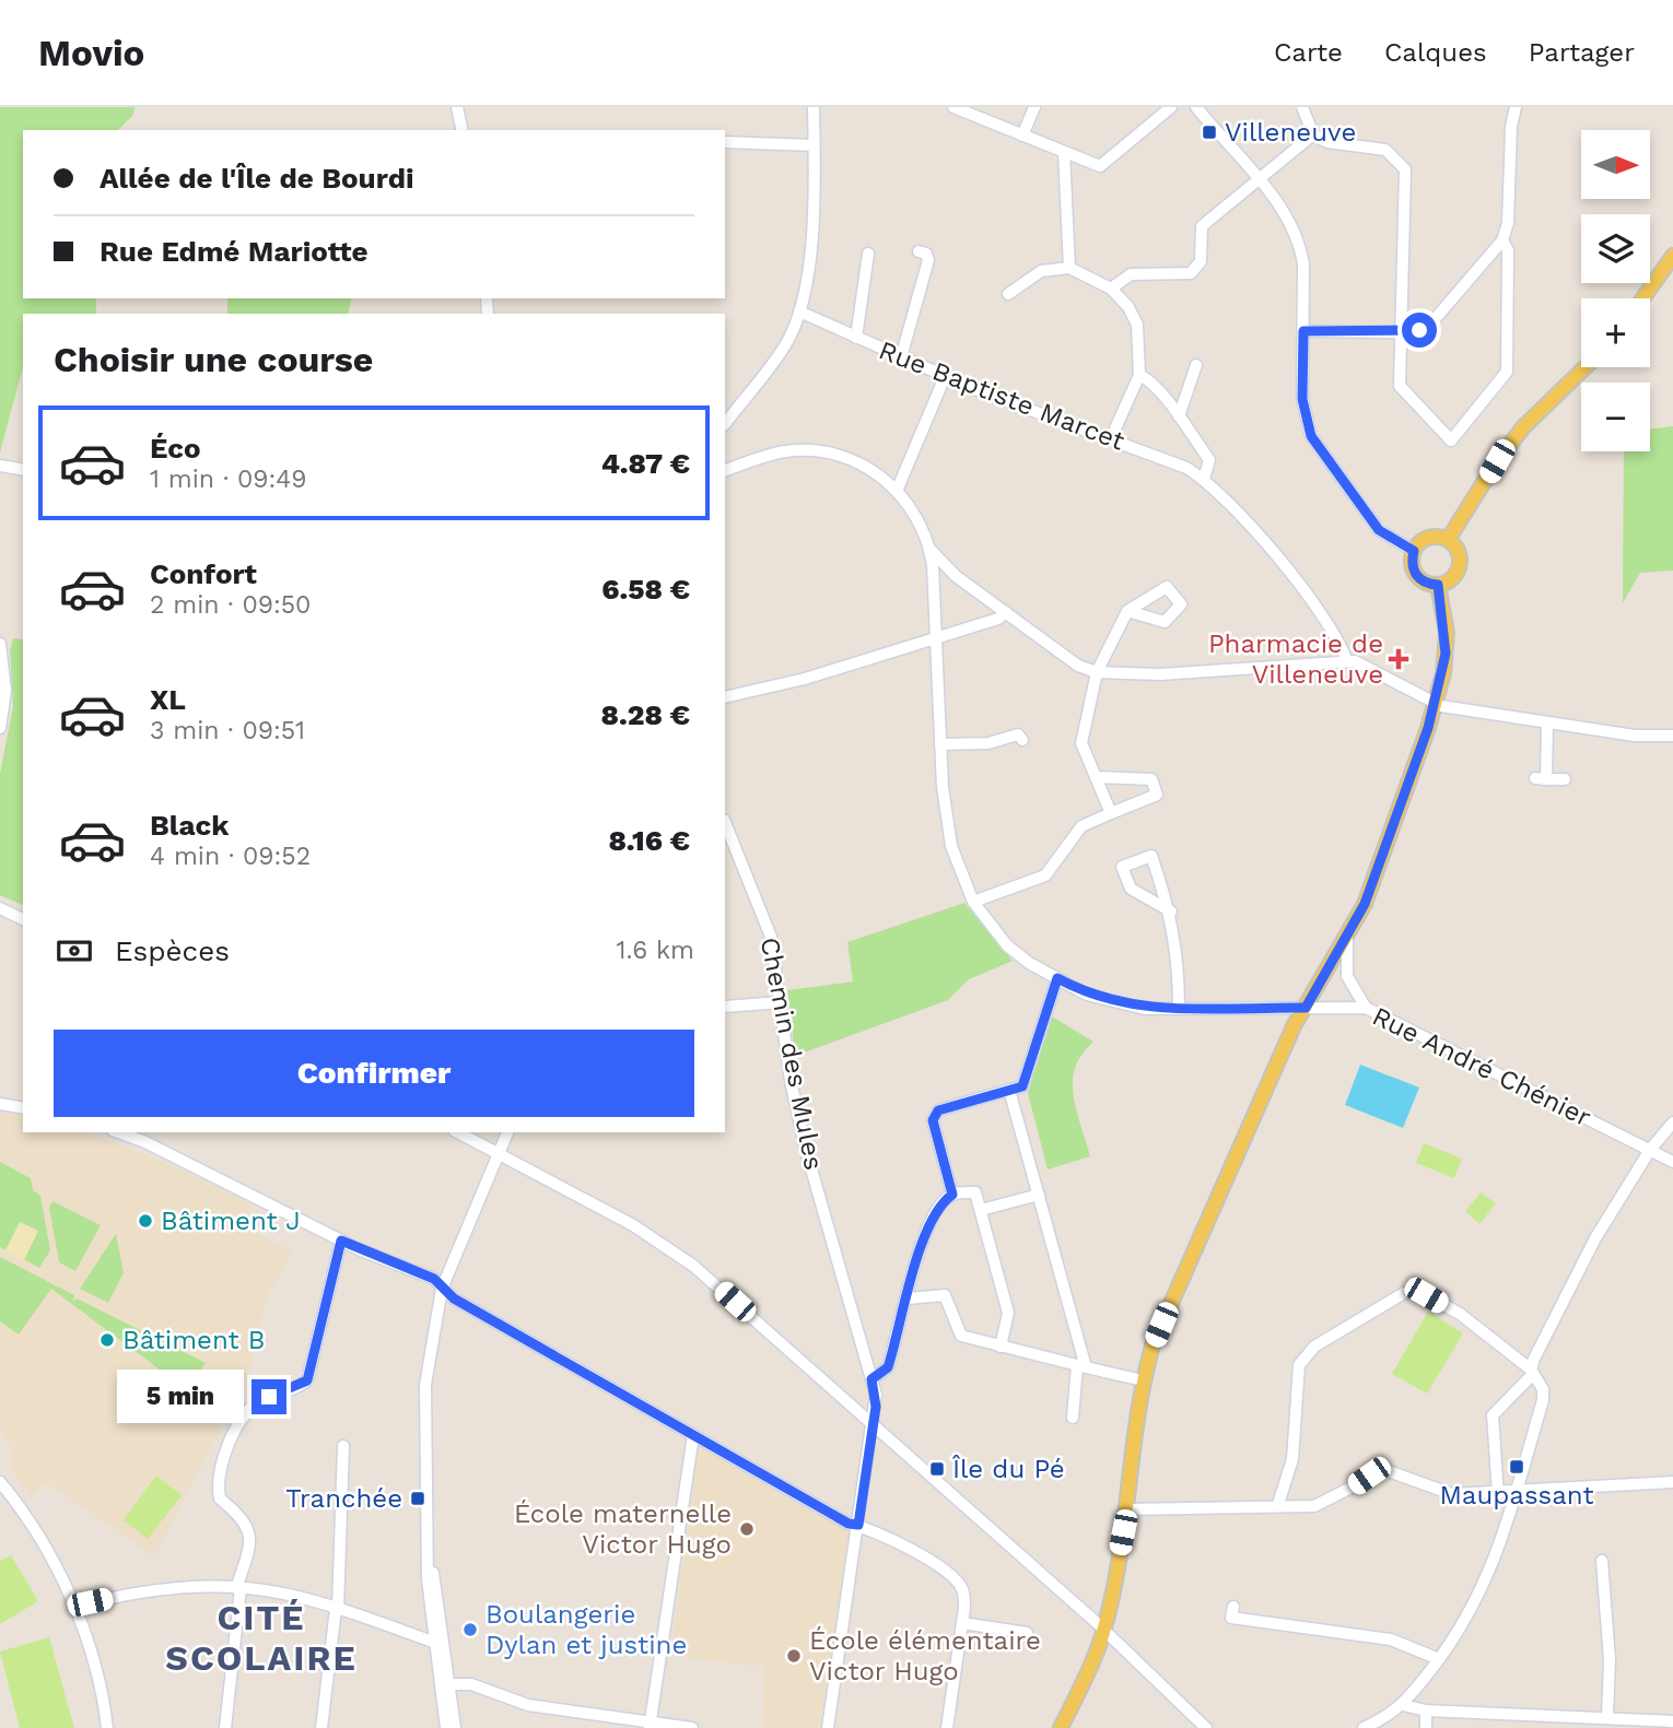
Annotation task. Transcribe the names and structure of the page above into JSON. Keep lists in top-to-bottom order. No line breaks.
{"streets":{"street":["Rue Baptiste Marcet","Chemin des Mules","Rue André Chénier"]},"districts":["CITÉ SCOLAIRE"],"places":{"transit":["Villeneuve","Maupassant","Île du Pé","Tranchée"],"health":["Pharmacie de Villeneuve"],"other":["Bâtiment J","Bâtiment B","École maternelle Victor Hugo","Boulangerie Dylan et justine","École élémentaire Victor Hugo"]},"north":"right","page":{"header":"Movio","nav":["Carte","Calques","Partager"],"map_buttons":["+","−"],"banner":["Allée de l'Île de Bourdi","Rue Edmé Mariotte"],"heading":"Choisir une course","list":[{"name":"Éco","note":"1 min · 09:49","value":"4.87 €"},{"name":"Confort","note":"2 min · 09:50","value":"6.58 €"},{"name":"XL","note":"3 min · 09:51","value":"8.28 €"},{"name":"Black","note":"4 min · 09:52","value":"8.16 €"}],"pay":["Espèces","1.6 km"],"buttons":"Confirmer","bubble":"5 min"}}
